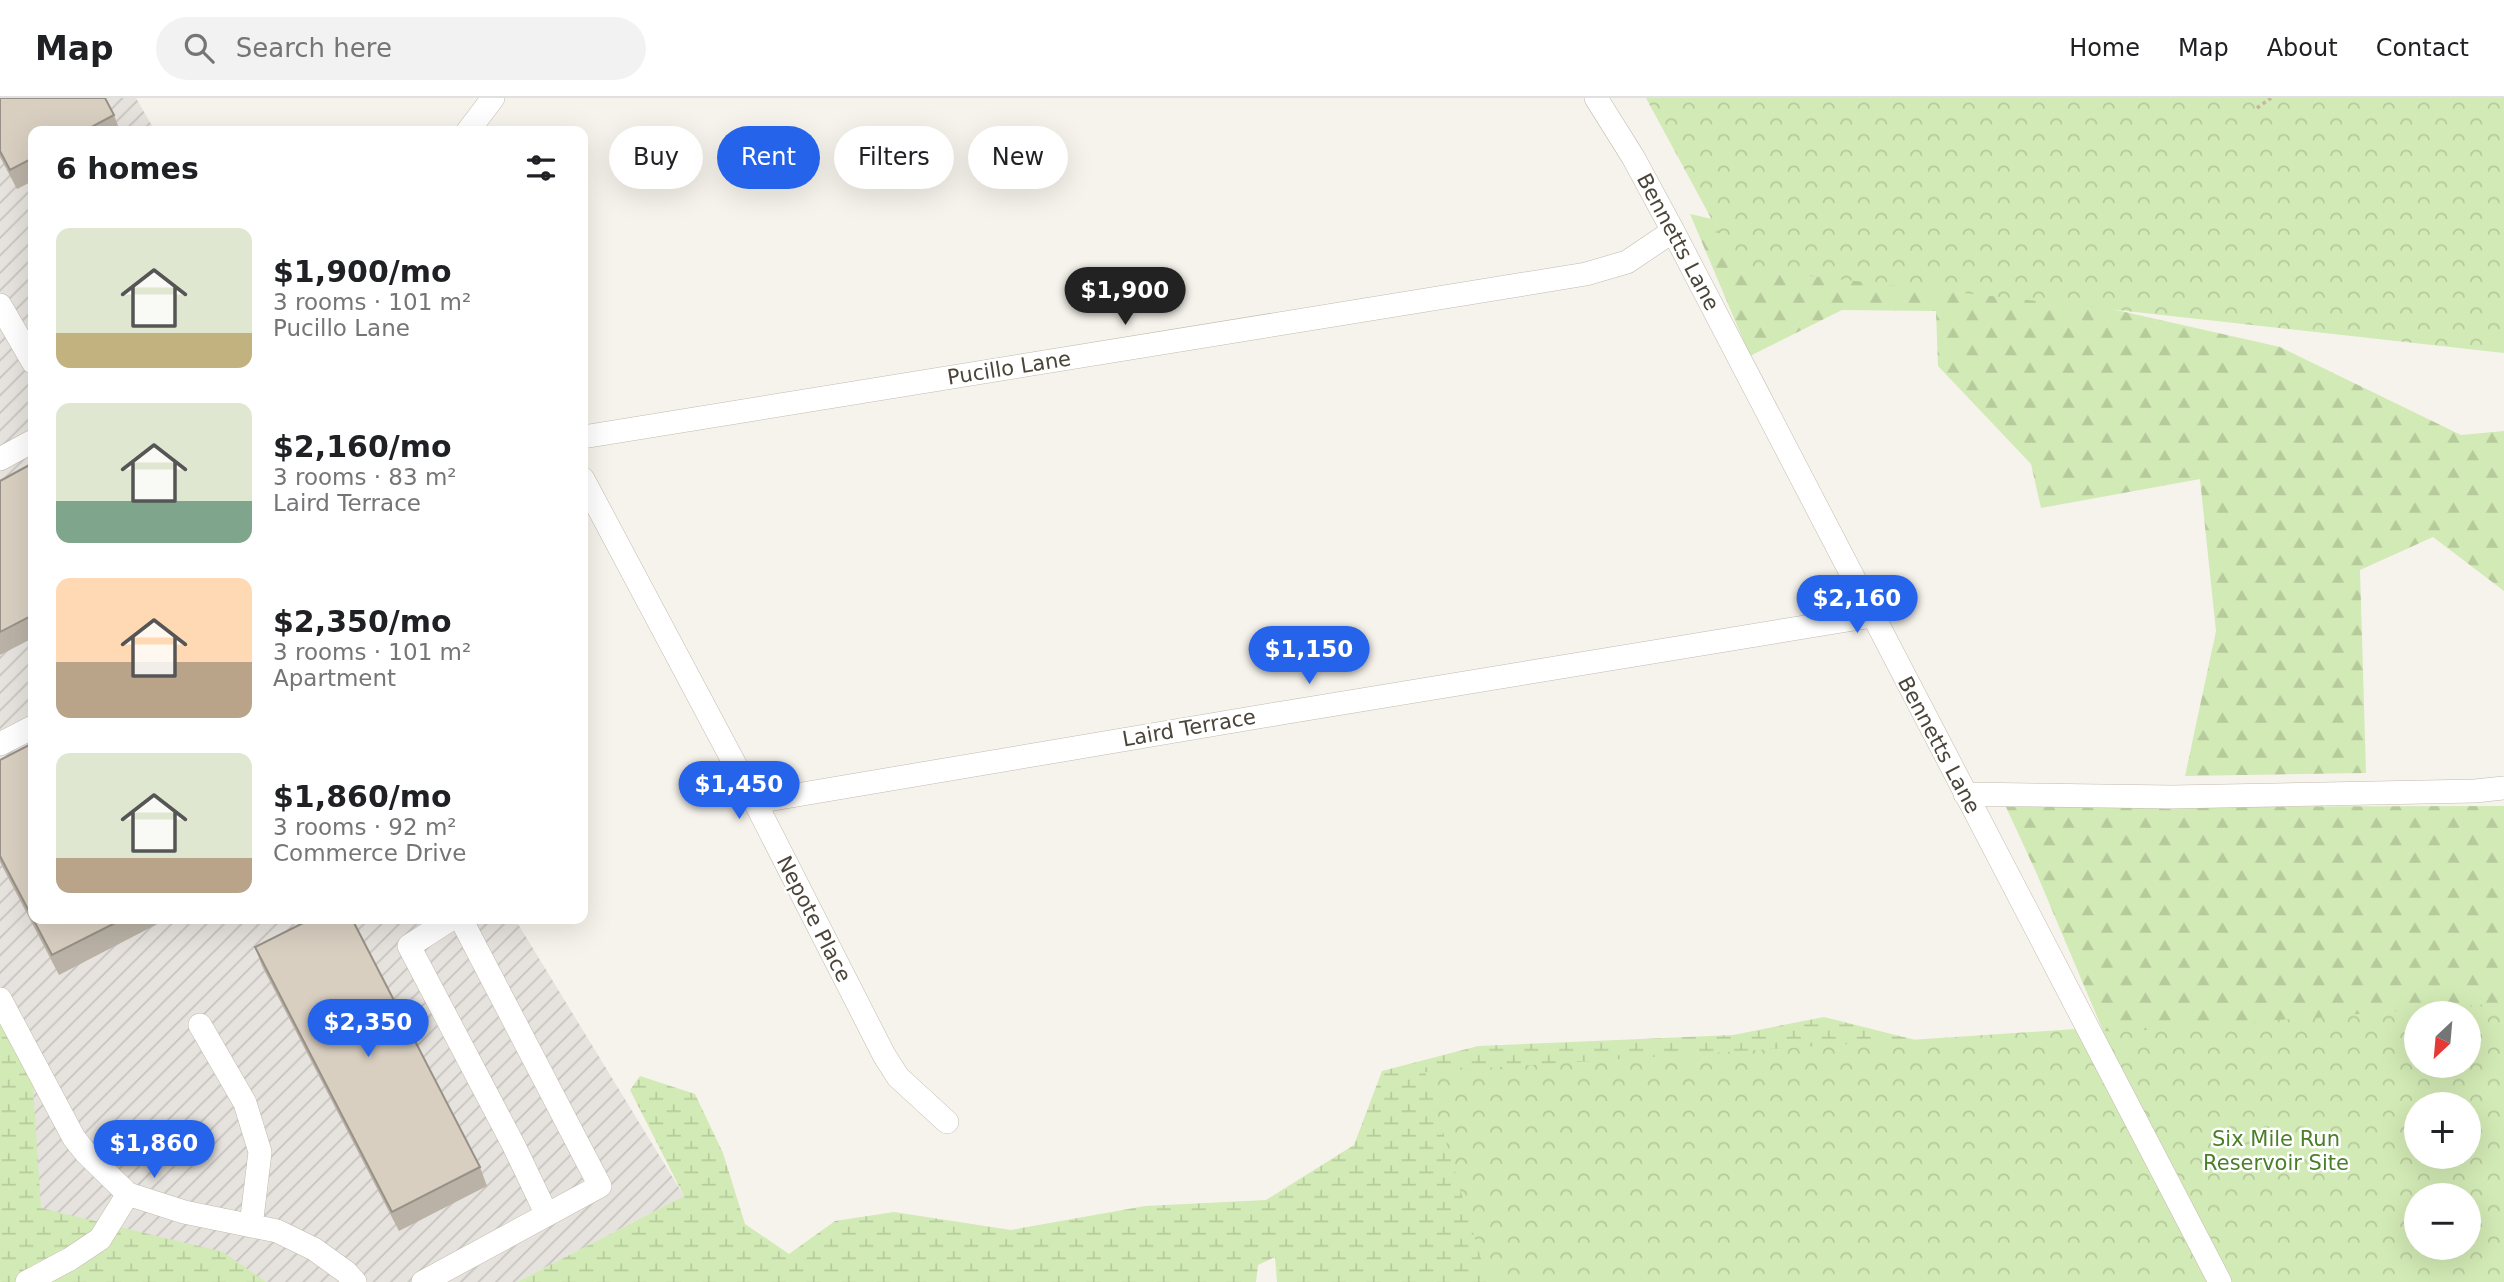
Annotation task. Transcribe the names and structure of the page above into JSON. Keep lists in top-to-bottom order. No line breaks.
{"streets":{"street":["Bennetts Lane","Pucillo Lane","Laird Terrace","Nepote Place"]},"crossings":[["Bennetts Lane","Pucillo Lane"],["Bennetts Lane","Laird Terrace"],["Laird Terrace","Nepote Place"]],"parks":["Six Mile Run Reservoir Site"],"north":"bottom left","page":{"header":"Map","search":"Search here","nav":["Home","Map","About","Contact"],"chip":["Buy","Rent","Filters","New"],"heading":"6 homes","list":[{"name":"$1,900/mo","note":"3 rooms · 101 m² · Pucillo Lane"},{"name":"$2,160/mo","note":"3 rooms · 83 m² · Laird Terrace"},{"name":"$2,350/mo","note":"3 rooms · 101 m² · Apartment"},{"name":"$1,860/mo","note":"3 rooms · 92 m² · Commerce Drive"}],"price":["$1,900","$2,160","$1,150","$1,450","$2,350","$1,860"],"map_buttons":["+","−"]}}
